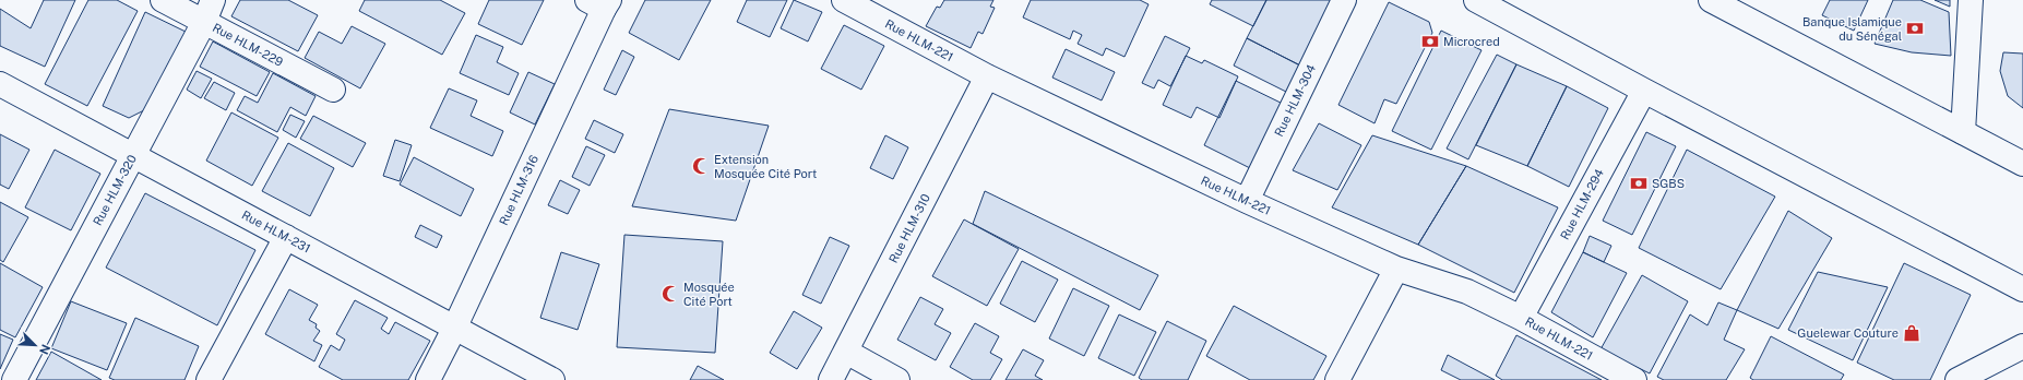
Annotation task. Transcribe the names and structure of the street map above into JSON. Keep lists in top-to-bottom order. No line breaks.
{"streets":{"street":["Rue HLM-221","Rue HLM-229","Rue HLM-304","Rue HLM-320","Rue HLM-316","Rue HLM-294","Rue HLM-310","Rue HLM-231"]},"crossings":[["Rue HLM-221","Rue HLM-304"],["Rue HLM-221","Rue HLM-294"],["Rue HLM-221","Rue HLM-310"],["Rue HLM-229","Rue HLM-320"],["Rue HLM-320","Rue HLM-231"],["Rue HLM-316","Rue HLM-231"]],"places":{"bank":["Banque Islamique du Sénégal","Microcred","SGBS"],"mosque":["Extension Mosquée Cité Port","Mosquée Cité Port"],"shop":["Guelewar Couture"]},"north":"bottom right"}
